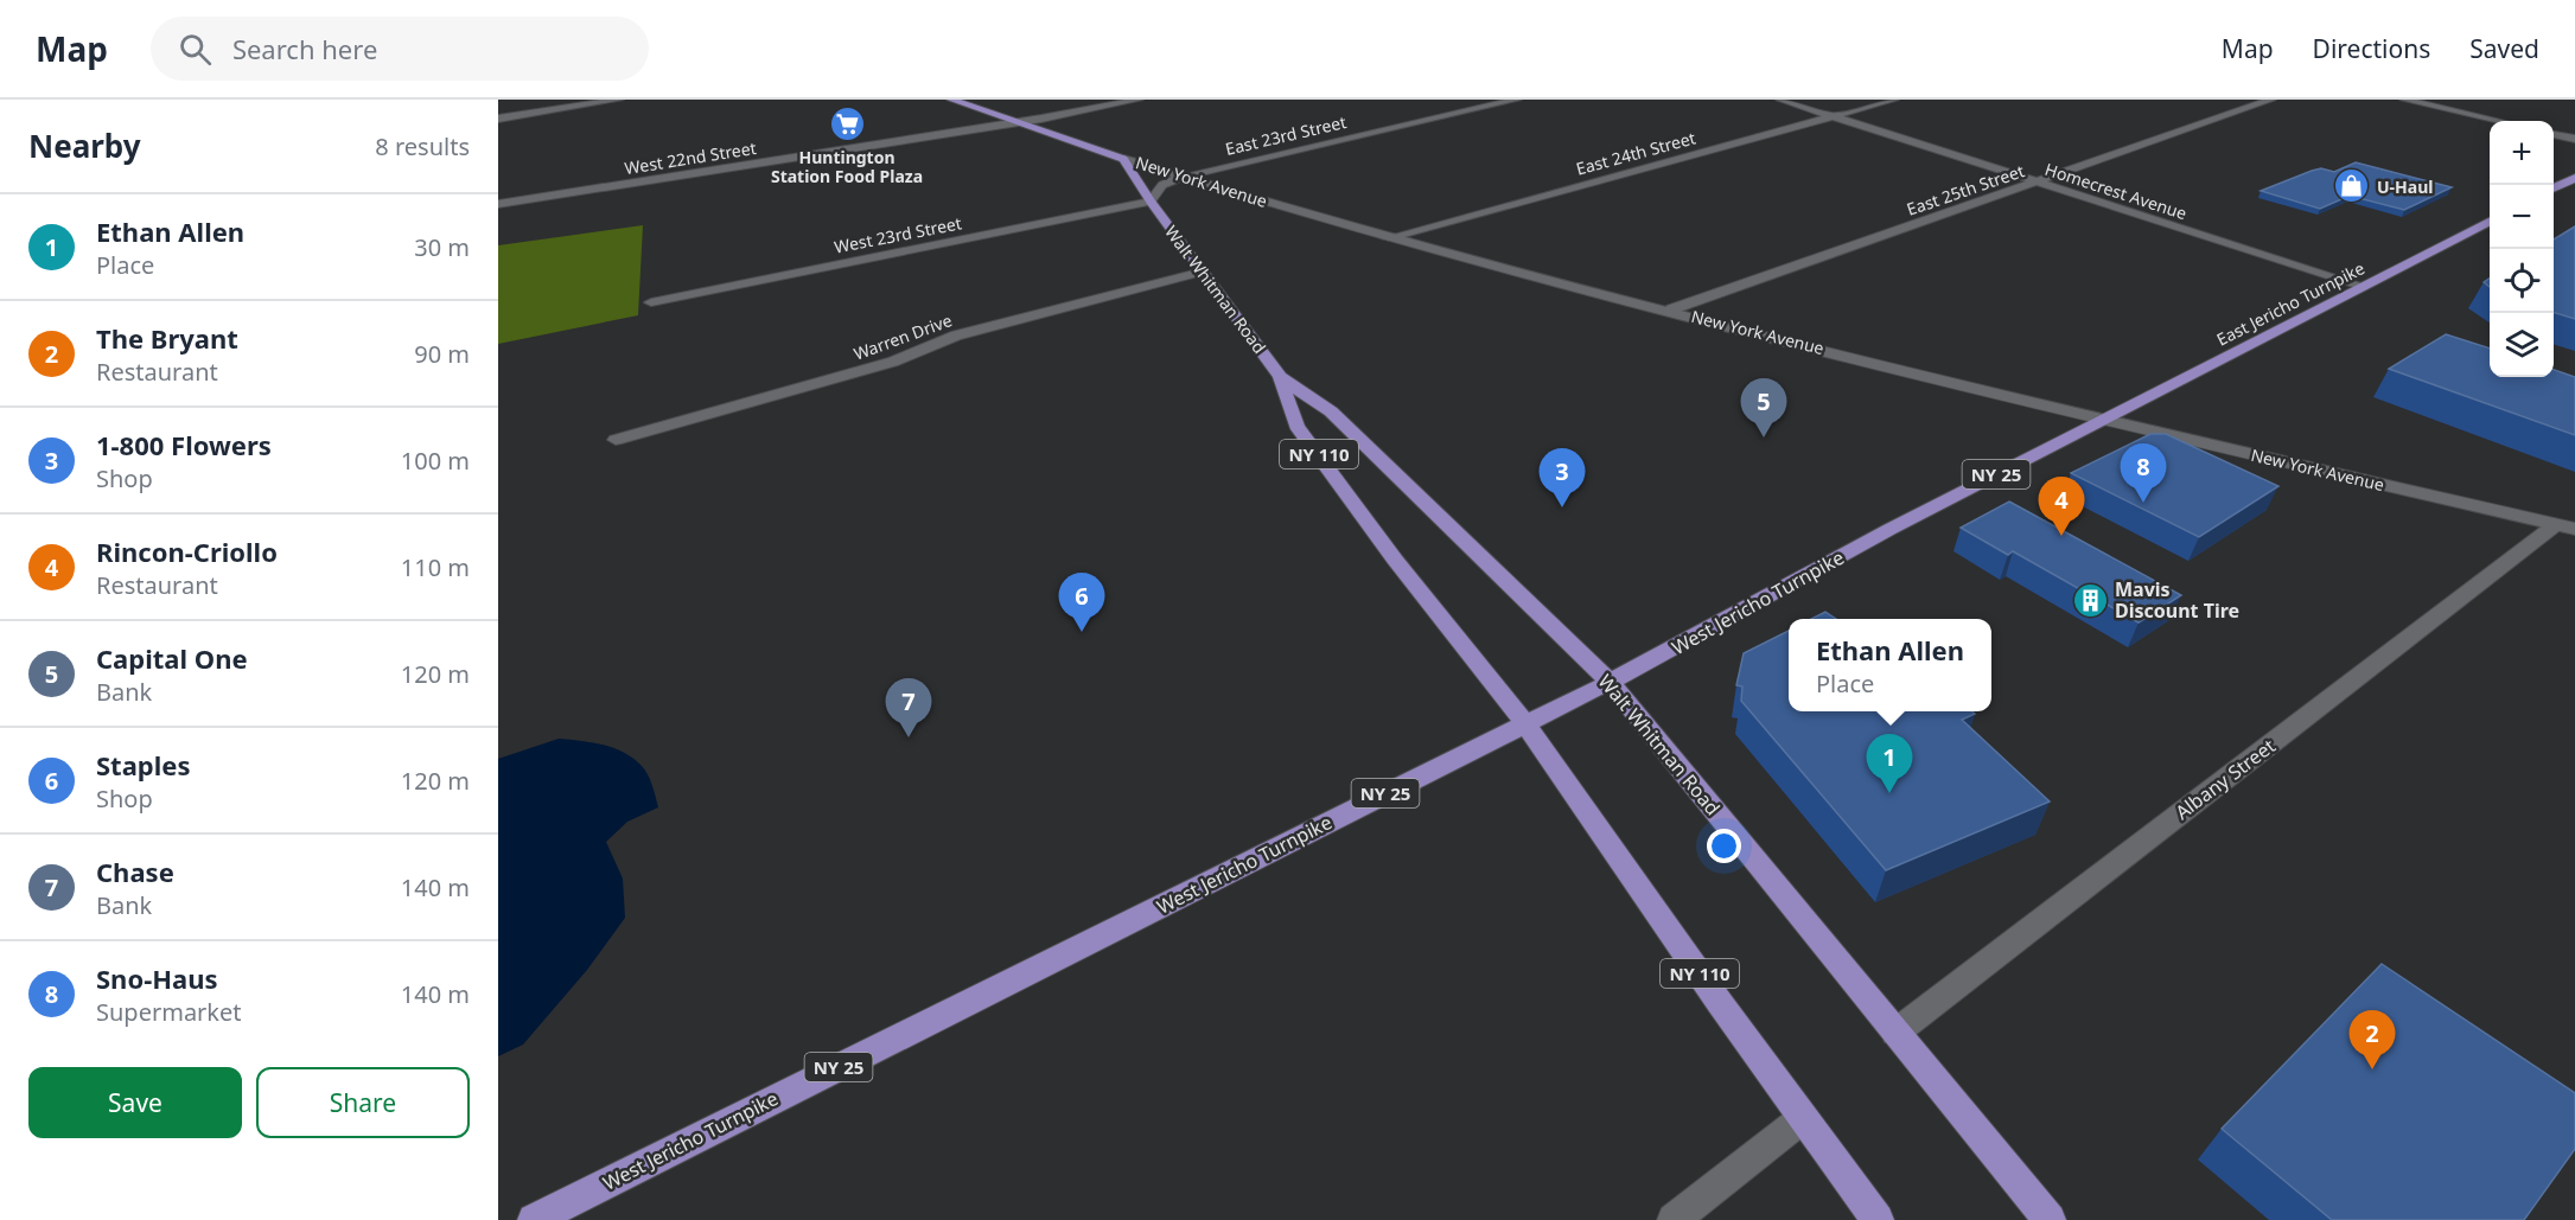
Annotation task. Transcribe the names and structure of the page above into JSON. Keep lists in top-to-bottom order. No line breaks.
{"streets":{"main road":["New York Avenue","Walt Whitman Road","East Jericho Turnpike","NY 110","NY 25","West Jericho Turnpike"],"street":["East 23rd Street","East 24th Street","West 22nd Street","East 25th Street","Homecrest Avenue","West 23rd Street","Warren Drive","Albany Street"]},"crossings":[["East 23rd Street","New York Avenue"],["East 24th Street","New York Avenue"],["East 24th Street","Homecrest Avenue"],["West 22nd Street","New York Avenue"],["New York Avenue","East 25th Street"],["New York Avenue","Walt Whitman Road"],["New York Avenue","East Jericho Turnpike"],["New York Avenue","West Jericho Turnpike"],["New York Avenue","Albany Street"],["East 25th Street","Homecrest Avenue"],["Homecrest Avenue","East Jericho Turnpike"],["West 23rd Street","Walt Whitman Road"],["Walt Whitman Road","Warren Drive"],["Walt Whitman Road","West Jericho Turnpike"],["Walt Whitman Road","Albany Street"],["East Jericho Turnpike","West Jericho Turnpike"]],"places":{"supermarket":["Huntington Station Food Plaza"],"shop":["U-Haul"],"building":["Mavis Discount Tire"]},"page":{"header":"Map","search":"Search here","nav":["Map","Directions","Saved"],"heading":["Nearby","8 results"],"map_buttons":["+","−"],"list":[{"mark":"1","name":"Ethan Allen","note":"Place","value":"30 m"},{"mark":"2","name":"The Bryant","note":"Restaurant","value":"90 m"},{"mark":"3","name":"1-800 Flowers","note":"Shop","value":"100 m"},{"mark":"4","name":"Rincon-Criollo","note":"Restaurant","value":"110 m"},{"mark":"5","name":"Capital One","note":"Bank","value":"120 m"},{"mark":"6","name":"Staples","note":"Shop","value":"120 m"},{"mark":"7","name":"Chase","note":"Bank","value":"140 m"},{"mark":"8","name":"Sno-Haus","note":"Supermarket","value":"140 m"}],"pins":["5","8","3","4","6","7","1","2"],"popup":["Ethan Allen","Place"],"buttons":["Save","Share"]}}
